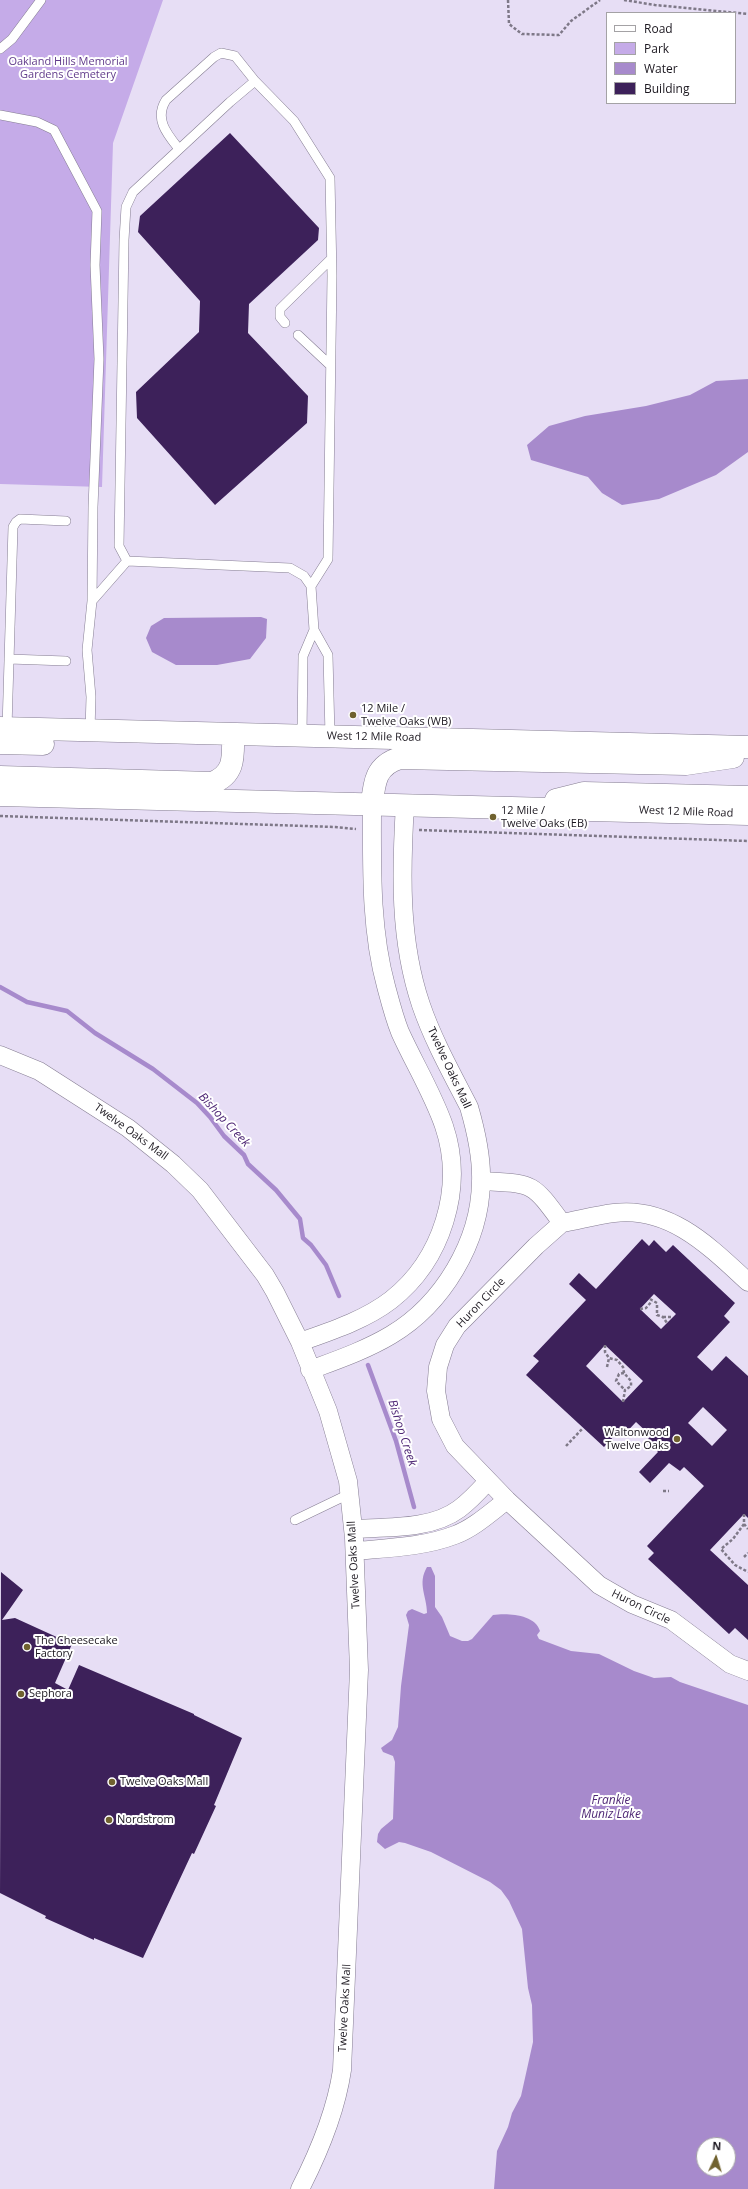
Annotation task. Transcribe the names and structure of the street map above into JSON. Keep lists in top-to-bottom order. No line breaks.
{"streets":{"main road":["West 12 Mile Road"],"street":["Twelve Oaks Mall","Huron Circle"]},"crossings":[["West 12 Mile Road","Twelve Oaks Mall"]],"water":["Bishop Creek","Frankie Muniz Lake"],"parks":["Oakland Hills Memorial Gardens Cemetery"],"places":["12 Mile / Twelve Oaks (WB)","12 Mile / Twelve Oaks (EB)","Waltonwood Twelve Oaks","The Cheesecake Factory","Sephora","Twelve Oaks Mall","Nordstrom"],"legend":["Road","Park","Water","Building"],"north":"top"}
